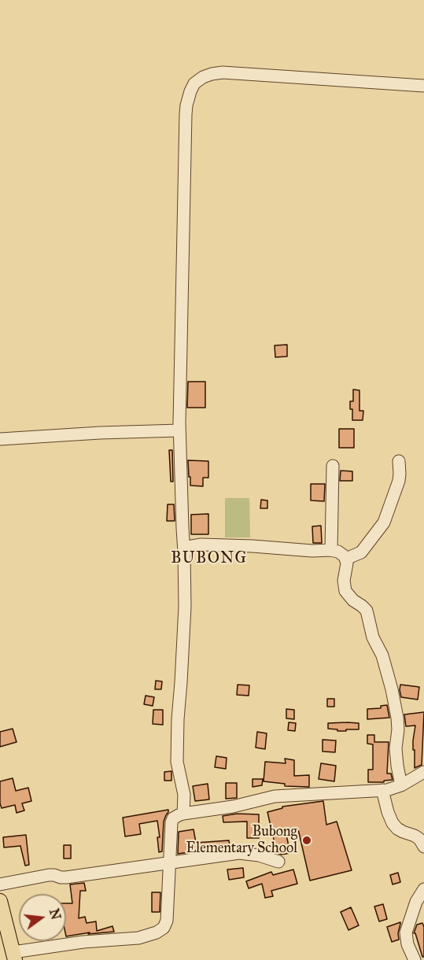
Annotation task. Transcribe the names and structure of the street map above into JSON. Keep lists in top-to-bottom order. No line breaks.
{"districts":["BUBONG"],"places":["Bubong Elementary School"],"north":"right"}
